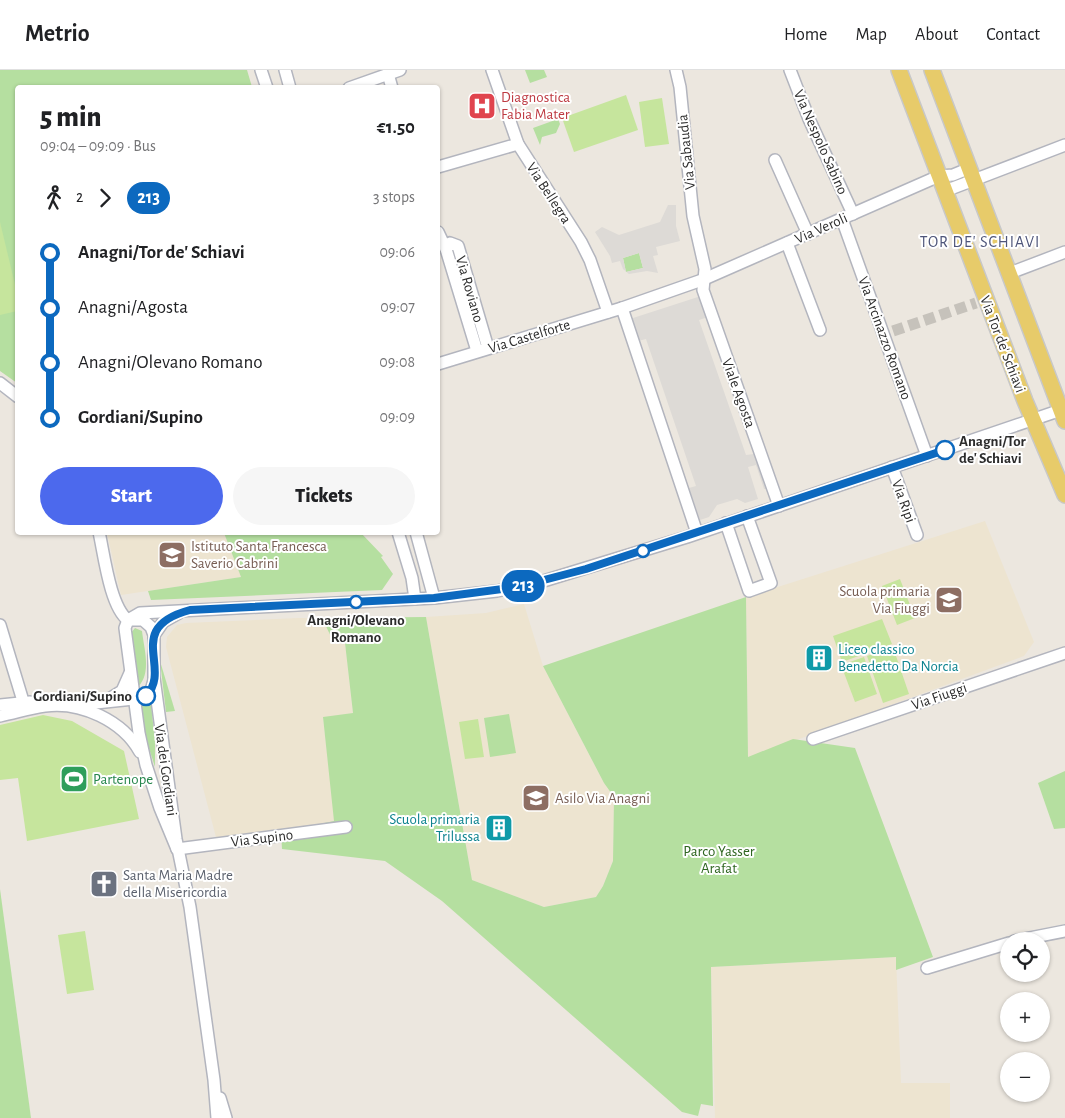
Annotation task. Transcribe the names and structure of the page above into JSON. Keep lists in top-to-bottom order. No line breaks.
{"streets":{"main road":["Via Tor de' Schiavi"],"street":["Via Nespolo Sabino","Via Sabaudia","Via Bellegra","Via Veroli","Via Roviano","Via Castelforte","Via Arcinazzo Romano","Viale Agosta","Via Ripi","Via Fiuggi","Via dei Gordiani","Via Supino"]},"crossings":[["Via Nespolo Sabino","Via Veroli"],["Via Nespolo Sabino","Via Arcinazzo Romano"],["Via Sabaudia","Via Veroli"],["Via Sabaudia","Viale Agosta"],["Via Bellegra","Via Castelforte"],["Via Veroli","Via Castelforte"],["Via Veroli","Via Arcinazzo Romano"],["Via Veroli","Via Tor de' Schiavi"],["Via Veroli","Viale Agosta"],["Via Roviano","Via Castelforte"],["Via dei Gordiani","Via Supino"]],"districts":["TOR DE' SCHIAVI"],"parks":["Parco Yasser Arafat"],"places":{"hospital":["Diagnostica Fabia Mater"],"other":["Anagni/Tor de' Schiavi","Anagni/Olevano Romano","Gordiani/Supino"],"school or university":["Istituto Santa Francesca Saverio Cabrini","Scuola primaria Via Fiuggi","Asilo Via Anagni"],"building":["Liceo classico Benedetto Da Norcia","Scuola primaria Trilussa"],"sports":["Partenope"],"church":["Santa Maria Madre della Misericordia"]},"lines":["bus line 213"],"page":{"header":"Metrio","nav":["Home","Map","About","Contact"],"on_map":"213","heading":["5 min","09:04 – 09:09 · Bus","€1.50"],"legs":["2","213","3 stops"],"list":[{"name":"Anagni/Tor de' Schiavi","value":"09:06"},{"name":"Anagni/Agosta","value":"09:07"},{"name":"Anagni/Olevano Romano","value":"09:08"},{"name":"Gordiani/Supino","value":"09:09"}],"buttons":["Start","Tickets"],"map_buttons":["+","−"]}}
